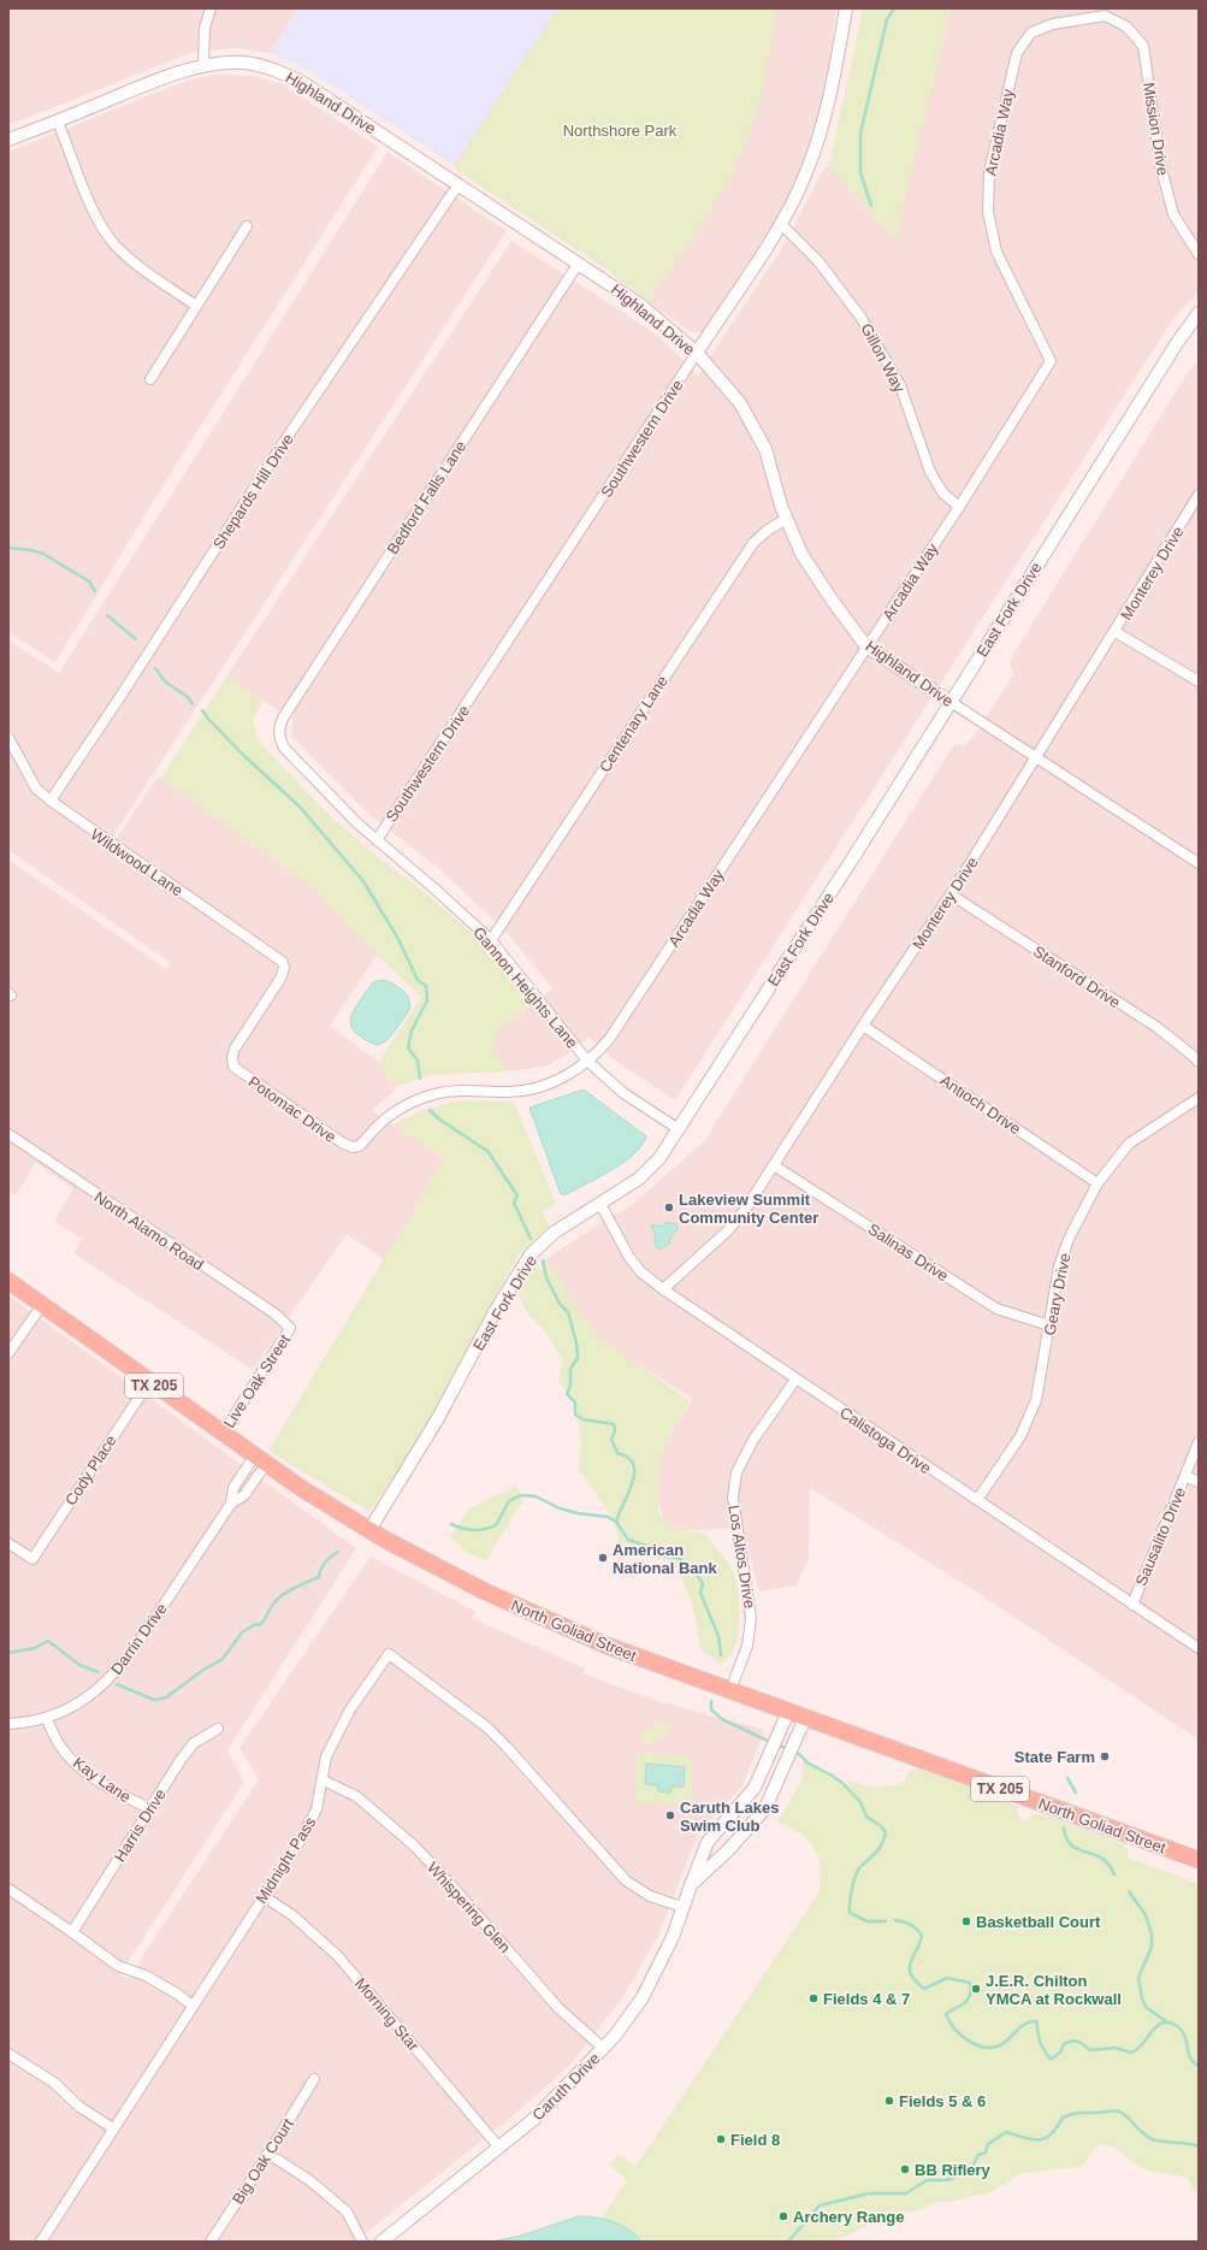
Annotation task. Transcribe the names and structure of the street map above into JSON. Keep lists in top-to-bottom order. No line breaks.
{"streets":{"main road":["TX 205","North Goliad Street"],"street":["Highland Drive","Mission Drive","Arcadia Way","Gillon Way","Southwestern Drive","Shepards Hill Drive","Bedford Falls Lane","Monterey Drive","East Fork Drive","Centenary Lane","Wildwood Lane","Stanford Drive","Gannon Heights Lane","Antioch Drive","Potomac Drive","North Alamo Road","Salinas Drive","Geary Drive","Live Oak Street","Calistoga Drive","Cody Place","Sausalito Drive","Los Altos Drive","Darrin Drive","Kay Lane","Harris Drive","Midnight Pass","Whispering Glen","Morning Star","Caruth Drive","Big Oak Court"]},"crossings":[["Highland Drive","Arcadia Way"],["Highland Drive","Southwestern Drive"],["Highland Drive","Shepards Hill Drive"],["Highland Drive","Bedford Falls Lane"],["Highland Drive","Monterey Drive"],["Highland Drive","East Fork Drive"],["Highland Drive","Centenary Lane"],["Mission Drive","Arcadia Way"],["Arcadia Way","Gillon Way"],["Arcadia Way","Gannon Heights Lane"],["Arcadia Way","Potomac Drive"],["Gillon Way","Southwestern Drive"],["Southwestern Drive","Gannon Heights Lane"],["Shepards Hill Drive","Wildwood Lane"],["Bedford Falls Lane","Gannon Heights Lane"],["Monterey Drive","Stanford Drive"],["Monterey Drive","Antioch Drive"],["Monterey Drive","Salinas Drive"],["Monterey Drive","Calistoga Drive"],["East Fork Drive","Gannon Heights Lane"],["East Fork Drive","Calistoga Drive"],["East Fork Drive","North Goliad Street"],["Centenary Lane","Gannon Heights Lane"],["Wildwood Lane","Potomac Drive"],["Antioch Drive","Geary Drive"],["North Alamo Road","Live Oak Street"],["Salinas Drive","Geary Drive"],["Geary Drive","Calistoga Drive"],["Live Oak Street","North Goliad Street"],["Calistoga Drive","Sausalito Drive"],["Calistoga Drive","Los Altos Drive"],["Cody Place","North Goliad Street"],["Los Altos Drive","North Goliad Street"],["North Goliad Street","Darrin Drive"],["North Goliad Street","Caruth Drive"],["Darrin Drive","Kay Lane"],["Kay Lane","Harris Drive"],["Midnight Pass","Whispering Glen"],["Midnight Pass","Morning Star"],["Midnight Pass","Caruth Drive"],["Whispering Glen","Caruth Drive"],["Morning Star","Caruth Drive"]],"parks":["Northshore Park"],"places":["Lakeview Summit Community Center","American National Bank","State Farm","Caruth Lakes Swim Club","Basketball Court","J.E.R. Chilton YMCA at Rockwall","Fields 4 & 7","Fields 5 & 6","Field 8","BB Riflery","Archery Range"]}
